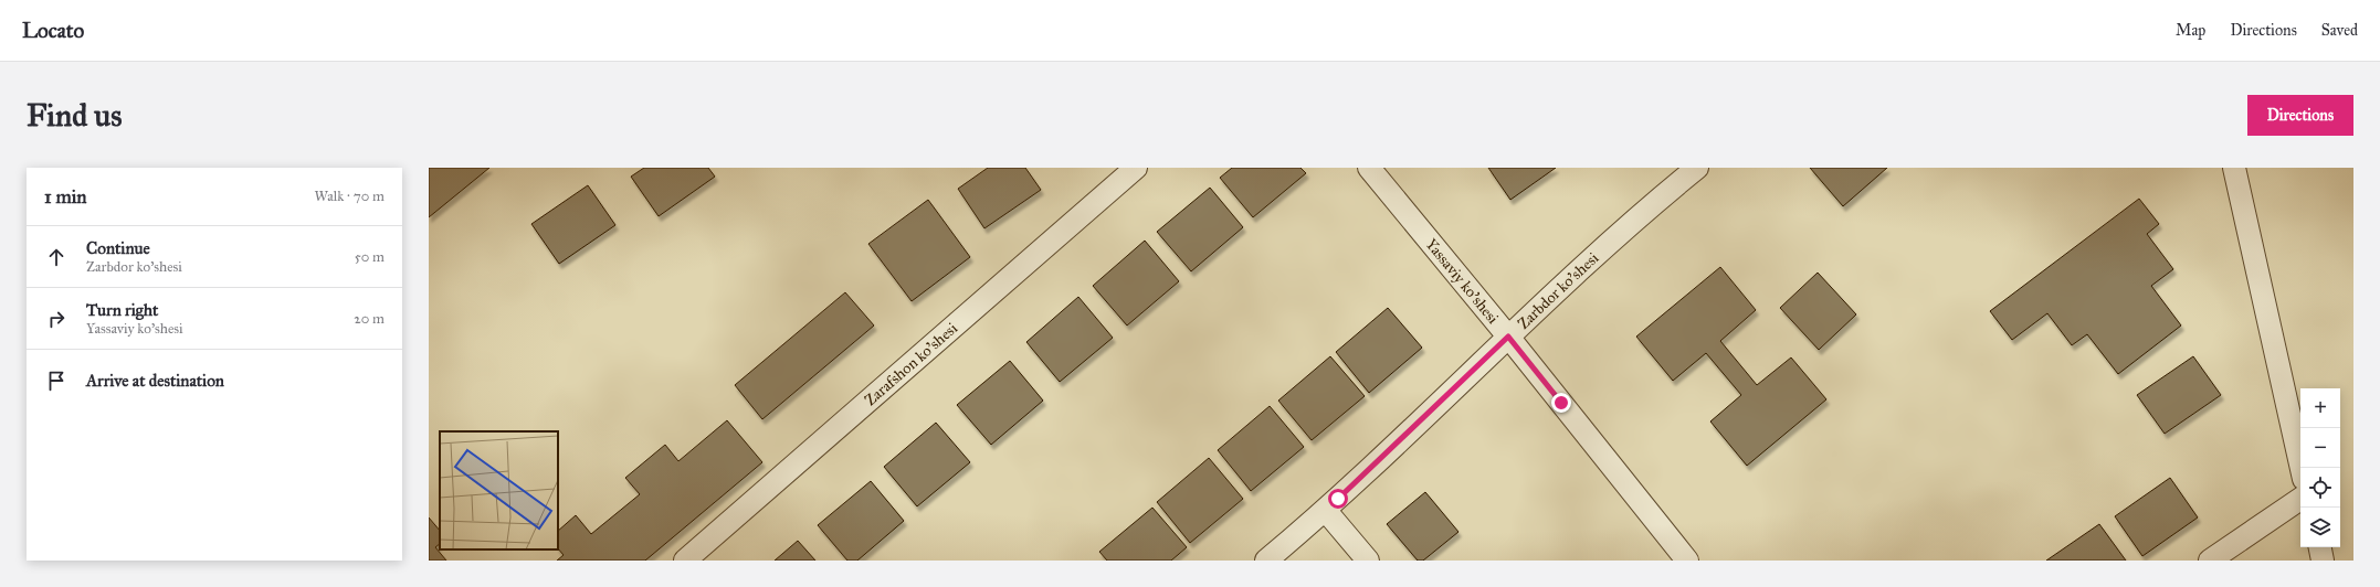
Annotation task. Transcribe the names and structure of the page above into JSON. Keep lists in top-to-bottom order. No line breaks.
{"streets":{"street":["Yassaviy ko'shesi","Zarbdor ko'shesi","Zarafshon ko'shesi"]},"crossings":[["Yassaviy ko'shesi","Zarbdor ko'shesi"]],"page":{"header":"Locato","nav":["Map","Directions","Saved"],"buttons":"Directions","title":"Find us","heading":["1 min","Walk · 70 m"],"list":[["Continue","Zarbdor ko'shesi","50 m"],["Turn right","Yassaviy ko'shesi","20 m"],"Arrive at destination"],"map_buttons":["+","−"]}}
